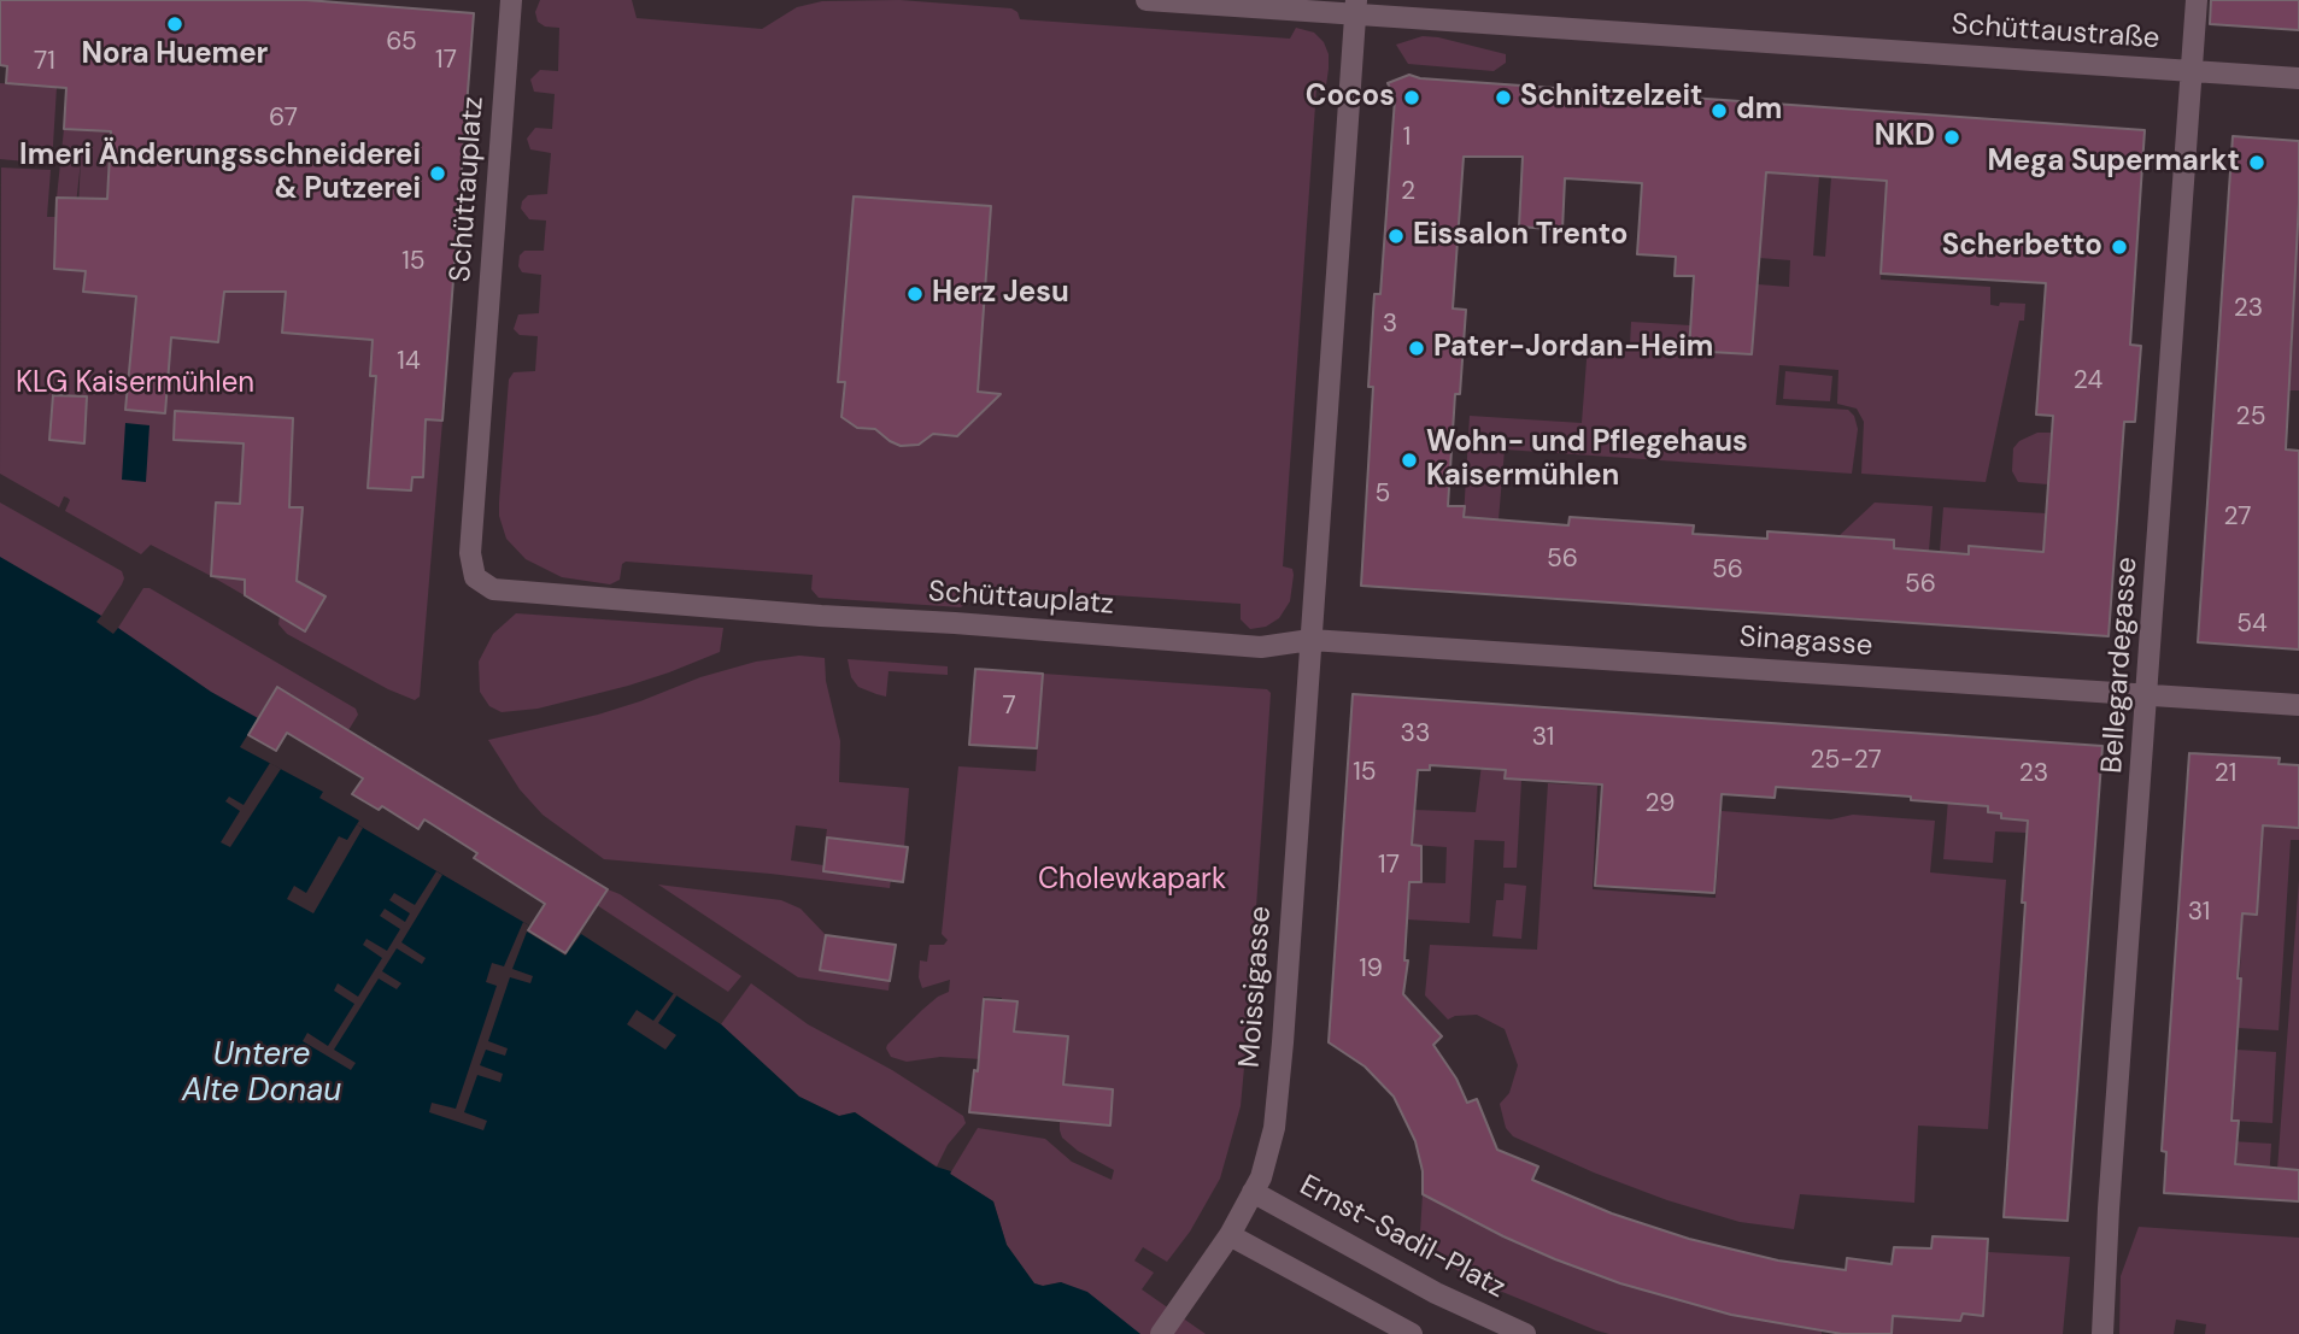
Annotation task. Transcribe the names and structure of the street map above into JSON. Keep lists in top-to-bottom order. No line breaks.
{"streets":{"street":["Schüttaustraße","Schüttauplatz","Sinagasse","Bellegardegasse","Moissigasse","Ernst-Sadil-Platz"]},"crossings":[["Schüttaustraße","Bellegardegasse"],["Schüttauplatz","Sinagasse"],["Schüttauplatz","Moissigasse"],["Sinagasse","Bellegardegasse"],["Sinagasse","Moissigasse"],["Moissigasse","Ernst-Sadil-Platz"]],"water":["Untere Alte Donau"],"parks":["KLG Kaisermühlen","Cholewkapark"],"places":["Nora Huemer","Cocos","Schnitzelzeit","dm","NKD","Mega Supermarkt","Imeri Änderungsschneiderei & Putzerei","Eissalon Trento","Scherbetto","Herz Jesu","Pater-Jordan-Heim","Wohn- und Pflegehaus Kaisermühlen"],"house_numbers":["65","17","71","67","1","2","15","23","3","14","24","25","5","27","56","56","56","54","7","33","31","25-27","15","23","21","29","17","31","19"]}
